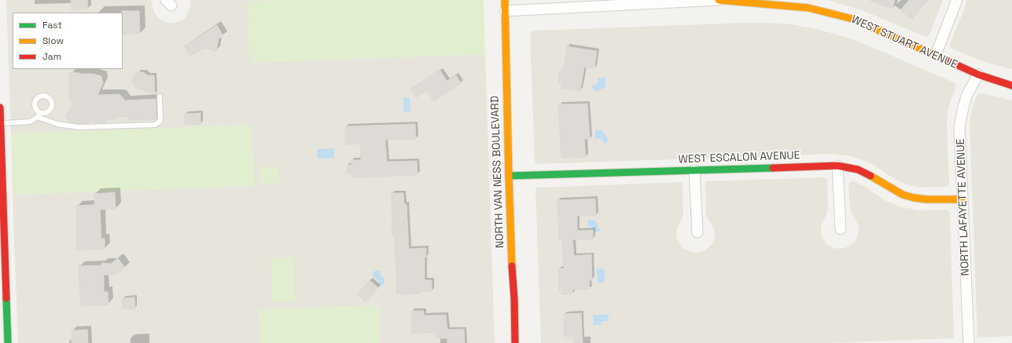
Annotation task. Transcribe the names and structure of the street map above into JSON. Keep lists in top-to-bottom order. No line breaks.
{"streets":{"street":["WEST STUART AVENUE","WEST ESCALON AVENUE","NORTH VAN NESS BOULEVARD","NORTH LAFAYETTE AVENUE"]},"crossings":[["WEST STUART AVENUE","NORTH VAN NESS BOULEVARD"],["WEST STUART AVENUE","NORTH LAFAYETTE AVENUE"],["WEST ESCALON AVENUE","NORTH VAN NESS BOULEVARD"],["WEST ESCALON AVENUE","NORTH LAFAYETTE AVENUE"]],"legend":["Fast","Slow","Jam"]}
